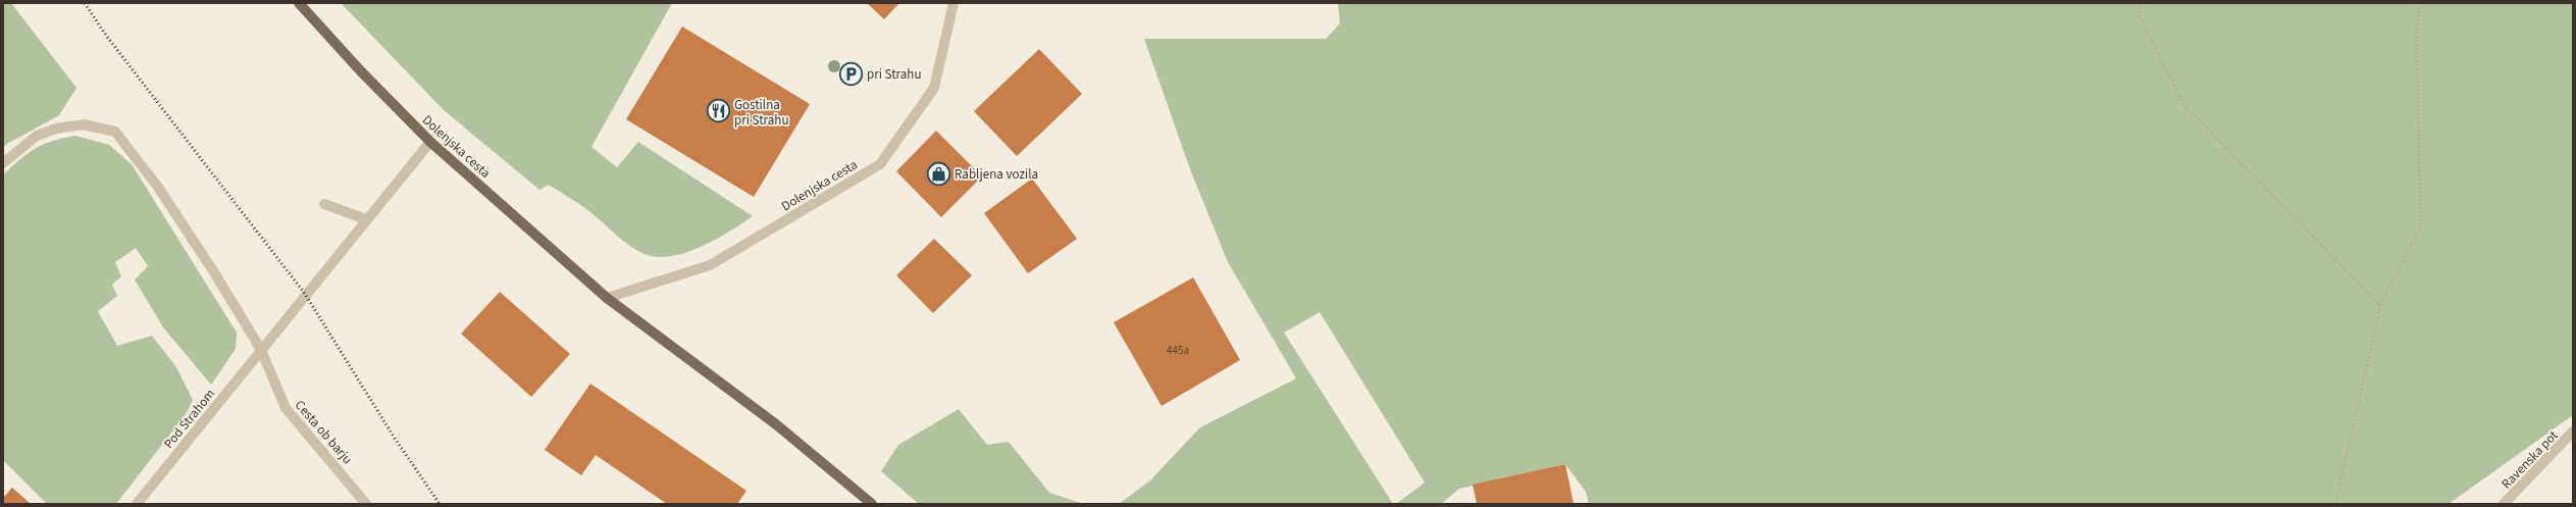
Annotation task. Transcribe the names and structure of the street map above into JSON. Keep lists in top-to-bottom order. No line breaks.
{"streets":{"main road":["Dolenjska cesta"],"street":["Pod Strahom","Cesta ob barju","Ravenska pot"]},"crossings":[["Dolenjska cesta","Pod Strahom"],["Pod Strahom","Cesta ob barju"]],"places":{"parking":["pri Strahu"],"restaurant":["Gostilna pri Strahu"],"shop":["Rabljena vozila"]},"house_numbers":["445a"]}
